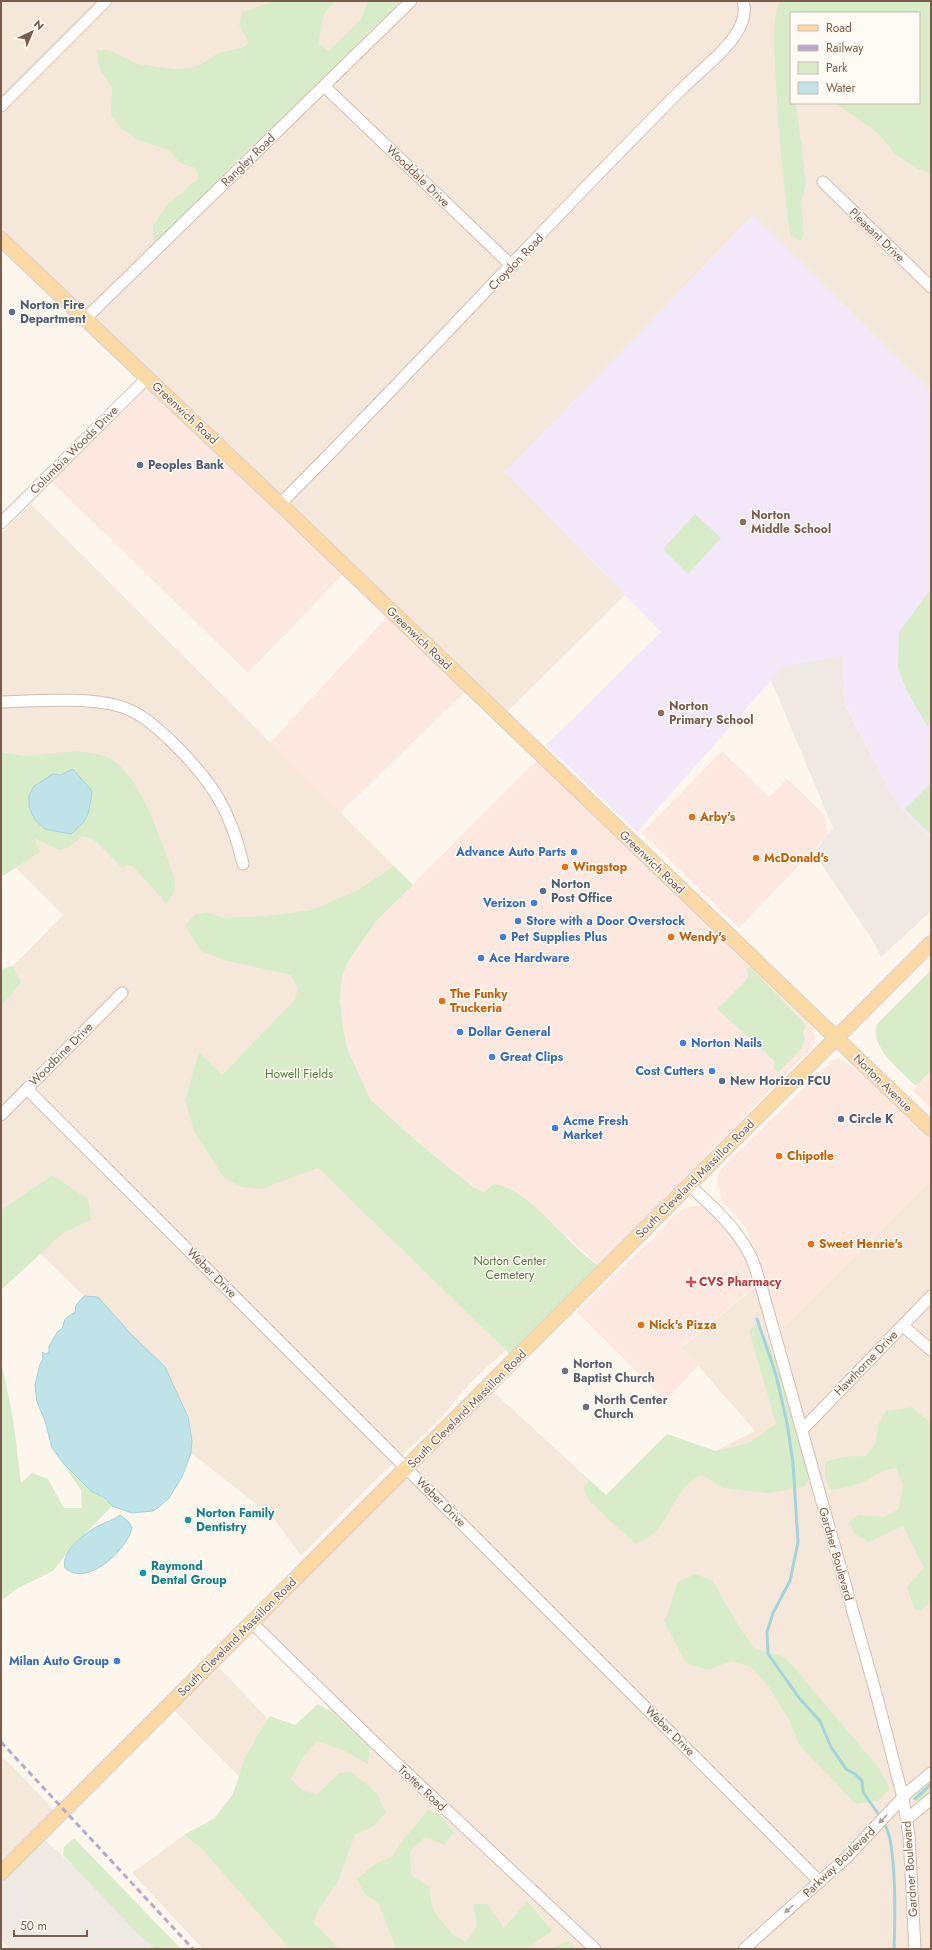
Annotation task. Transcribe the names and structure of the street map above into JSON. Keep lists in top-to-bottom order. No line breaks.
{"streets":{"main road":["Greenwich Road","Norton Avenue","South Cleveland Massillon Road"],"street":["Rangley Road","Wooddale Drive","Pleasant Drive","Croydon Road","Columbia Woods Drive","Woodbine Drive","Weber Drive","Hawthorne Drive","Gardner Boulevard","Trotter Road","Parkway Boulevard"]},"crossings":[["Rangley Road","Wooddale Drive"],["Rangley Road","Greenwich Road"],["Wooddale Drive","Croydon Road"],["Croydon Road","Greenwich Road"],["Greenwich Road","Columbia Woods Drive"],["Greenwich Road","Norton Avenue"],["Greenwich Road","South Cleveland Massillon Road"],["Woodbine Drive","Weber Drive"],["Norton Avenue","South Cleveland Massillon Road"],["South Cleveland Massillon Road","Weber Drive"],["South Cleveland Massillon Road","Gardner Boulevard"],["South Cleveland Massillon Road","Trotter Road"],["Weber Drive","Parkway Boulevard"],["Hawthorne Drive","Gardner Boulevard"],["Gardner Boulevard","Parkway Boulevard"]],"one_way":["Parkway Boulevard"],"parks":["Howell Fields","Norton Center Cemetery"],"places":{"other":["Norton Fire Department","Peoples Bank","Norton Middle School","Norton Primary School","Arby's","Advance Auto Parts","McDonald's","Wingstop","Norton Post Office","Verizon","Store with a Door Overstock","Pet Supplies Plus","Wendy's","Ace Hardware","The Funky Truckeria","Dollar General","Norton Nails","Great Clips","Cost Cutters","New Horizon FCU","Circle K","Acme Fresh Market","Chipotle","Sweet Henrie's","Nick's Pizza","Norton Baptist Church","North Center Church","Norton Family Dentistry","Raymond Dental Group","Milan Auto Group"],"health":["CVS Pharmacy"]},"legend":["Road","Railway","Park","Water"],"scale_bar":"50 m","north":"top right"}
